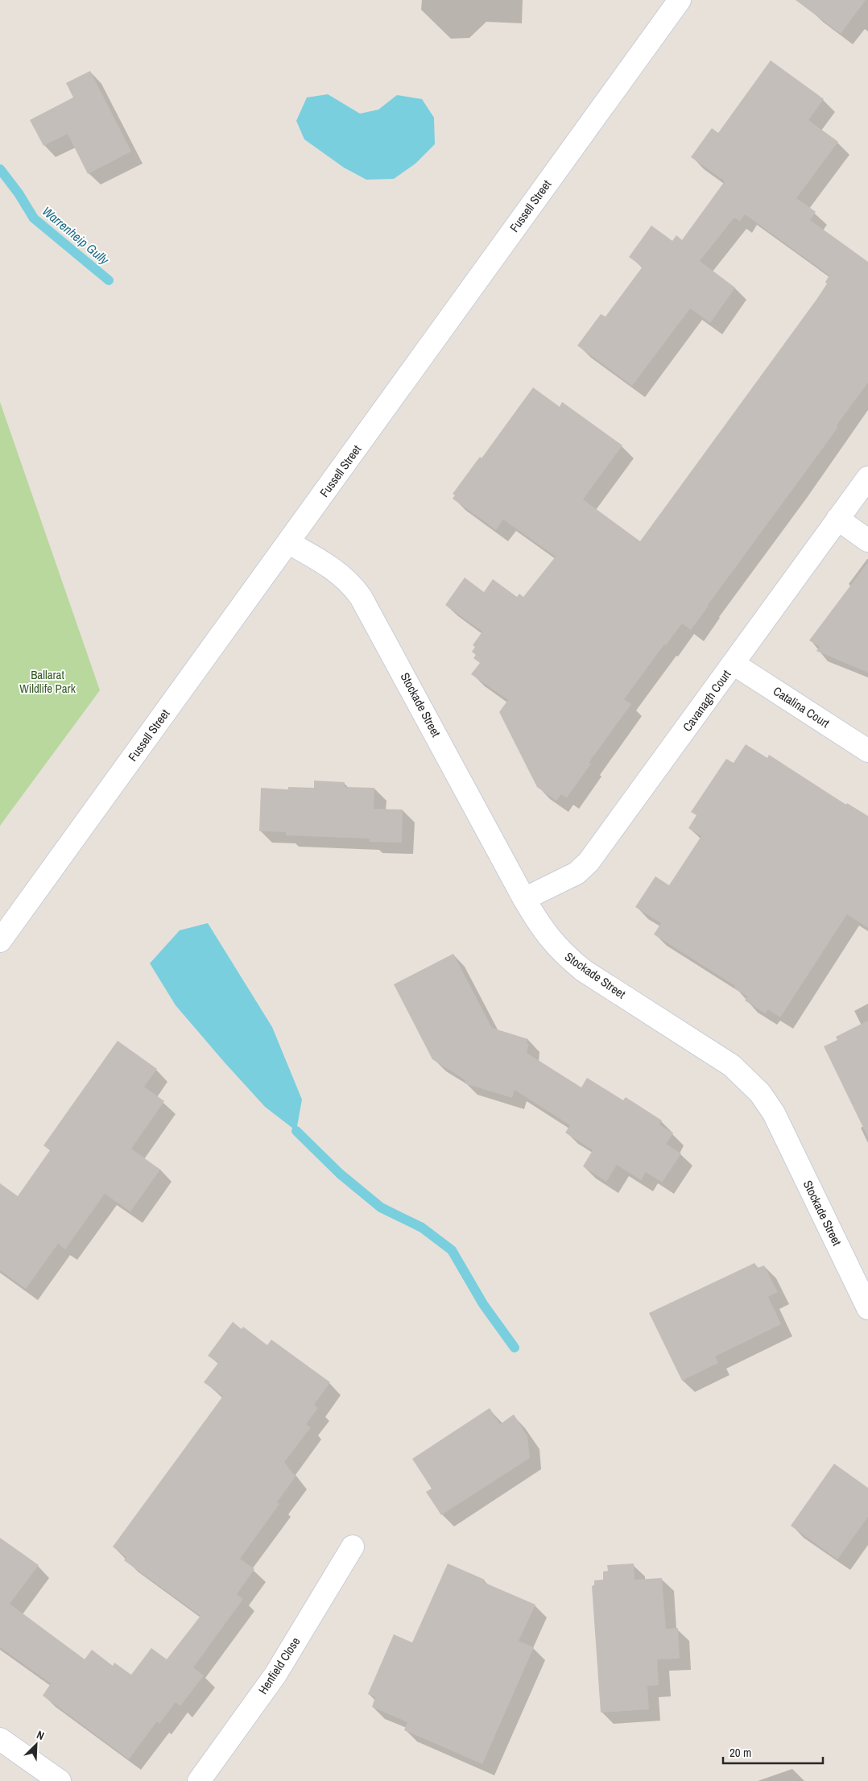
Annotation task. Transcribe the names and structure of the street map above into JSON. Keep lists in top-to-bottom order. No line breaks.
{"streets":{"street":["Fussell Street","Cavanagh Court","Stockade Street","Catalina Court","Henfield Close"]},"crossings":[["Fussell Street","Stockade Street"],["Cavanagh Court","Stockade Street"],["Cavanagh Court","Catalina Court"]],"water":["Warrenheip Gully"],"parks":["Ballarat Wildlife Park"],"scale_bar":"20 m","north":"top right"}
